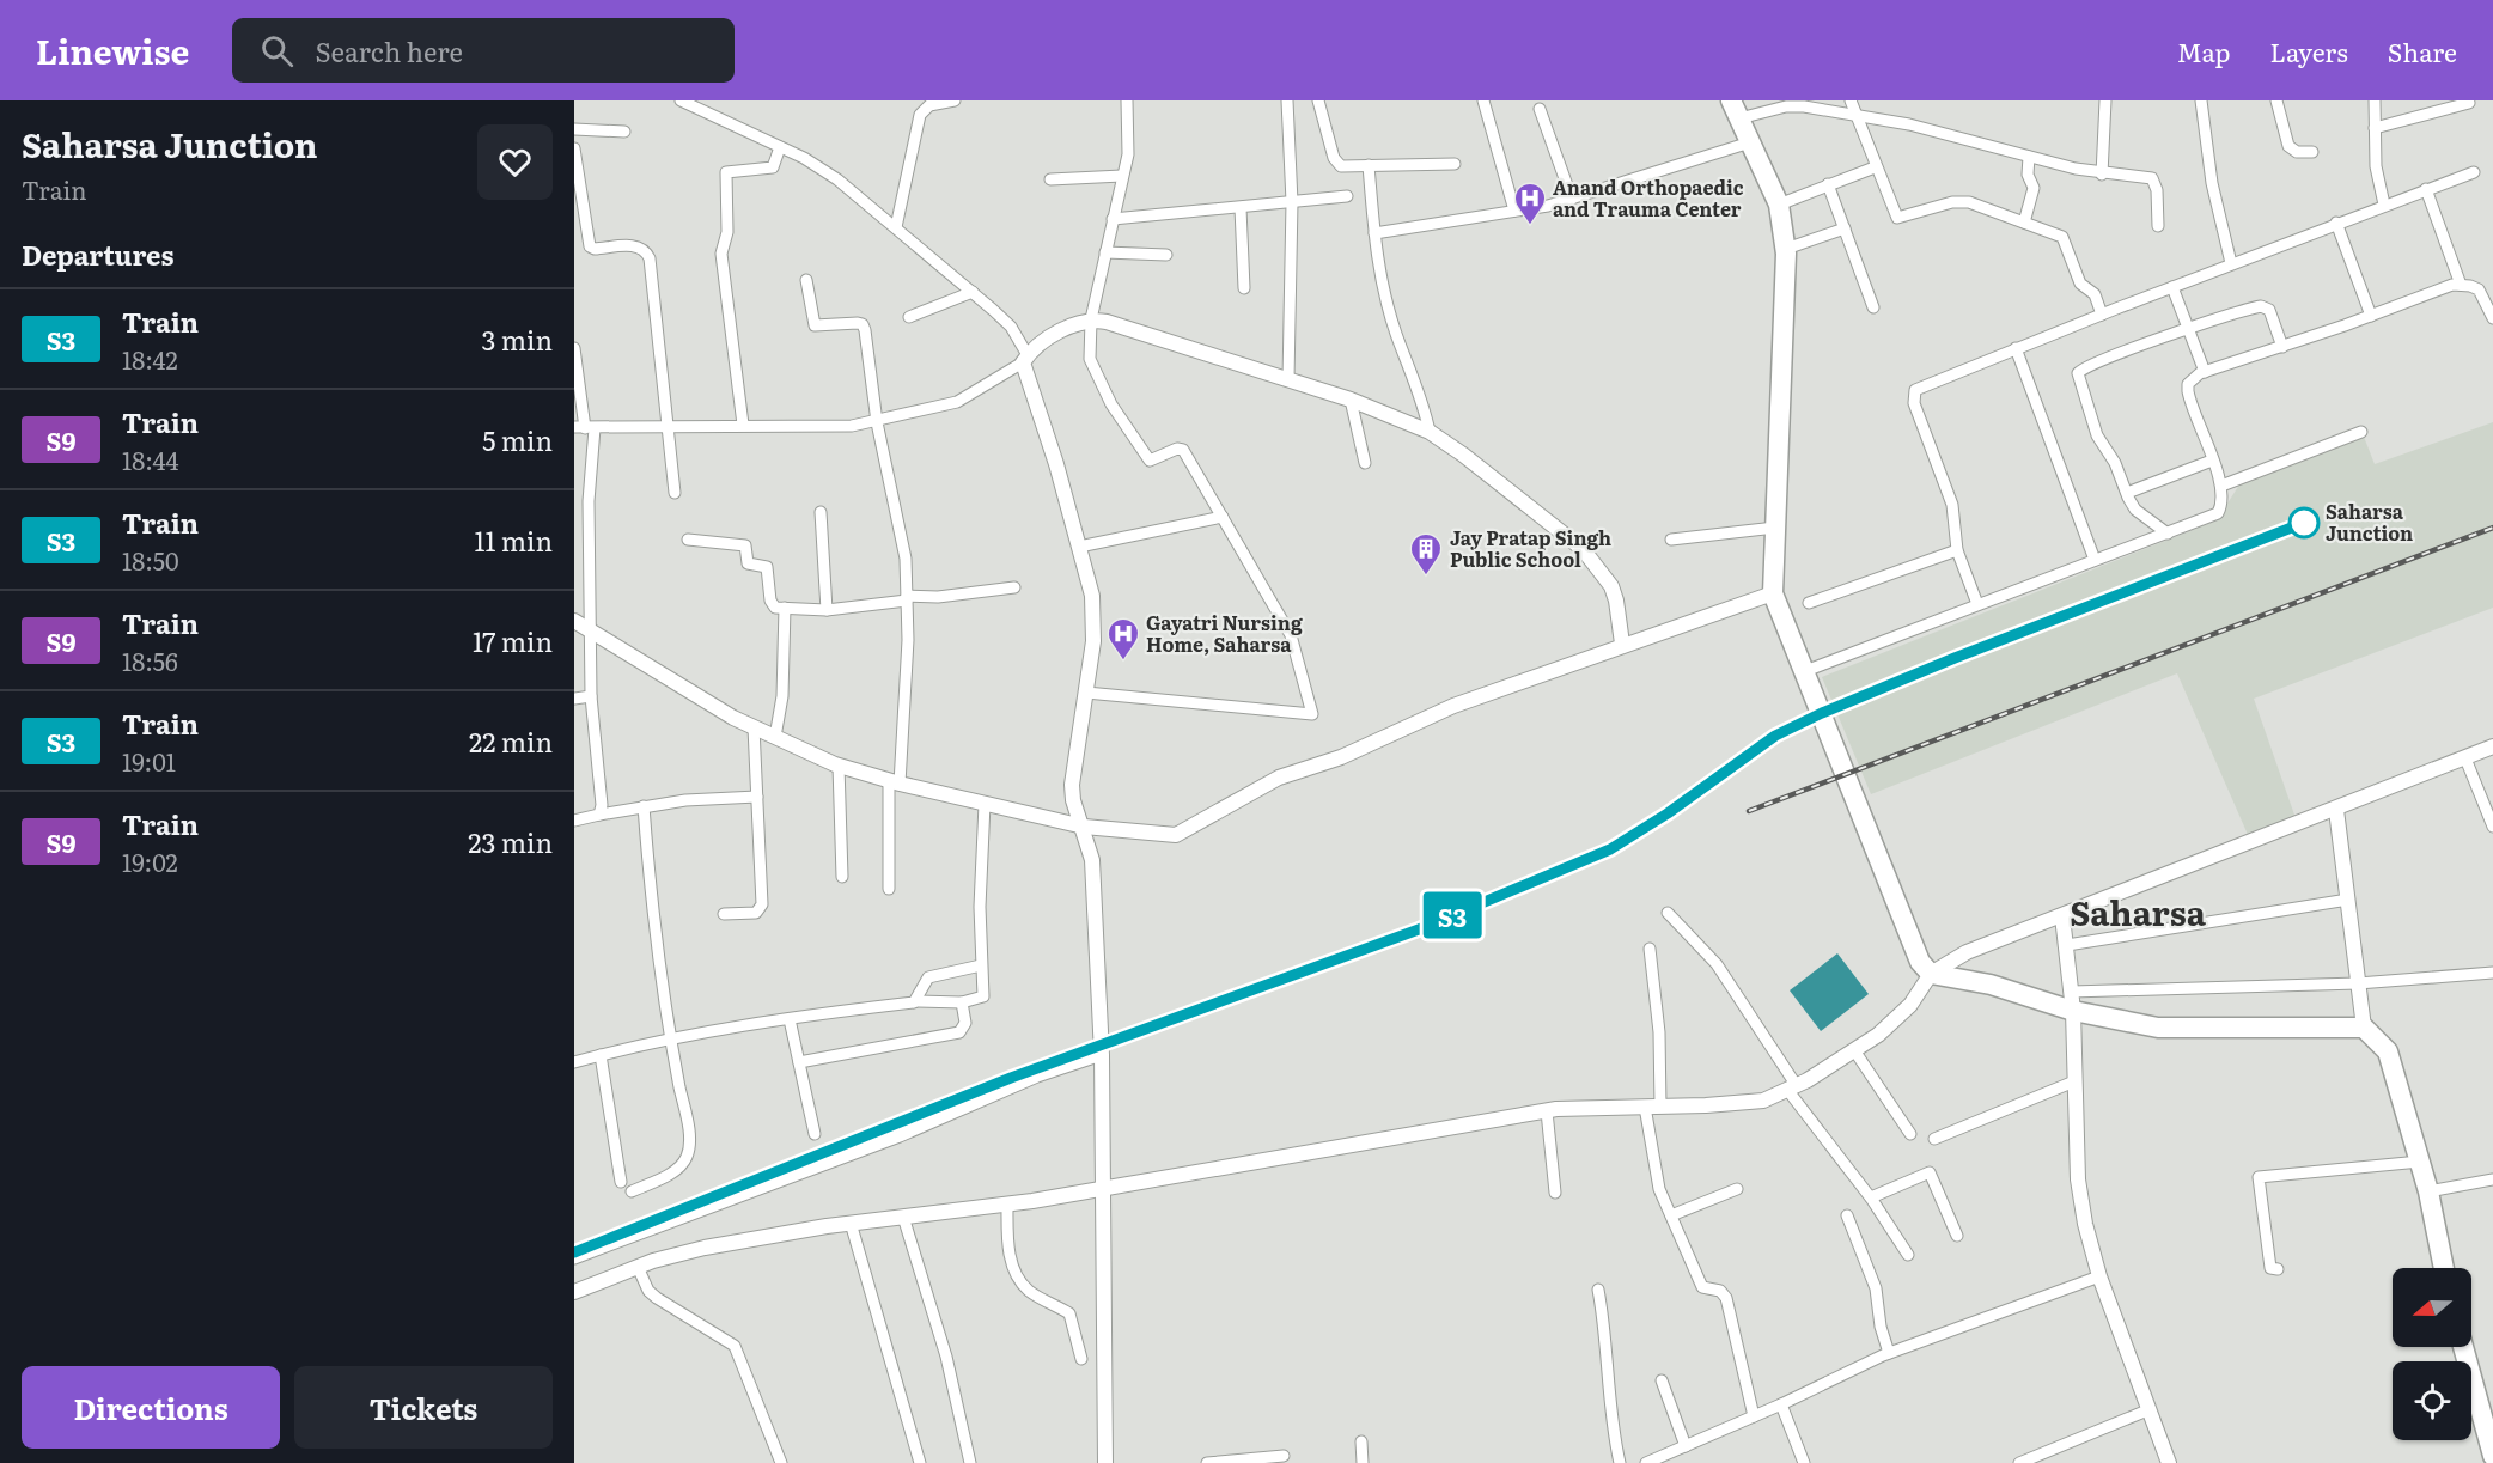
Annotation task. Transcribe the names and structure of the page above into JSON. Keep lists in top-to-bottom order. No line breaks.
{"districts":["Saharsa"],"places":{"hospital":["Anand Orthopaedic and Trauma Center","Gayatri Nursing Home, Saharsa"],"other":["Saharsa Junction"],"building":["Jay Pratap Singh Public School"]},"north":"left","page":{"header":"Linewise","search":"Search here","nav":["Map","Layers","Share"],"heading":[["Saharsa Junction","Train"],"Departures"],"on_map":"S3","list":[{"mark":"S3","name":"Train","note":"18:42","value":"3 min"},{"mark":"S9","name":"Train","note":"18:44","value":"5 min"},{"mark":"S3","name":"Train","note":"18:50","value":"11 min"},{"mark":"S9","name":"Train","note":"18:56","value":"17 min"},{"mark":"S3","name":"Train","note":"19:01","value":"22 min"},{"mark":"S9","name":"Train","note":"19:02","value":"23 min"}],"buttons":["Directions","Tickets"]}}
